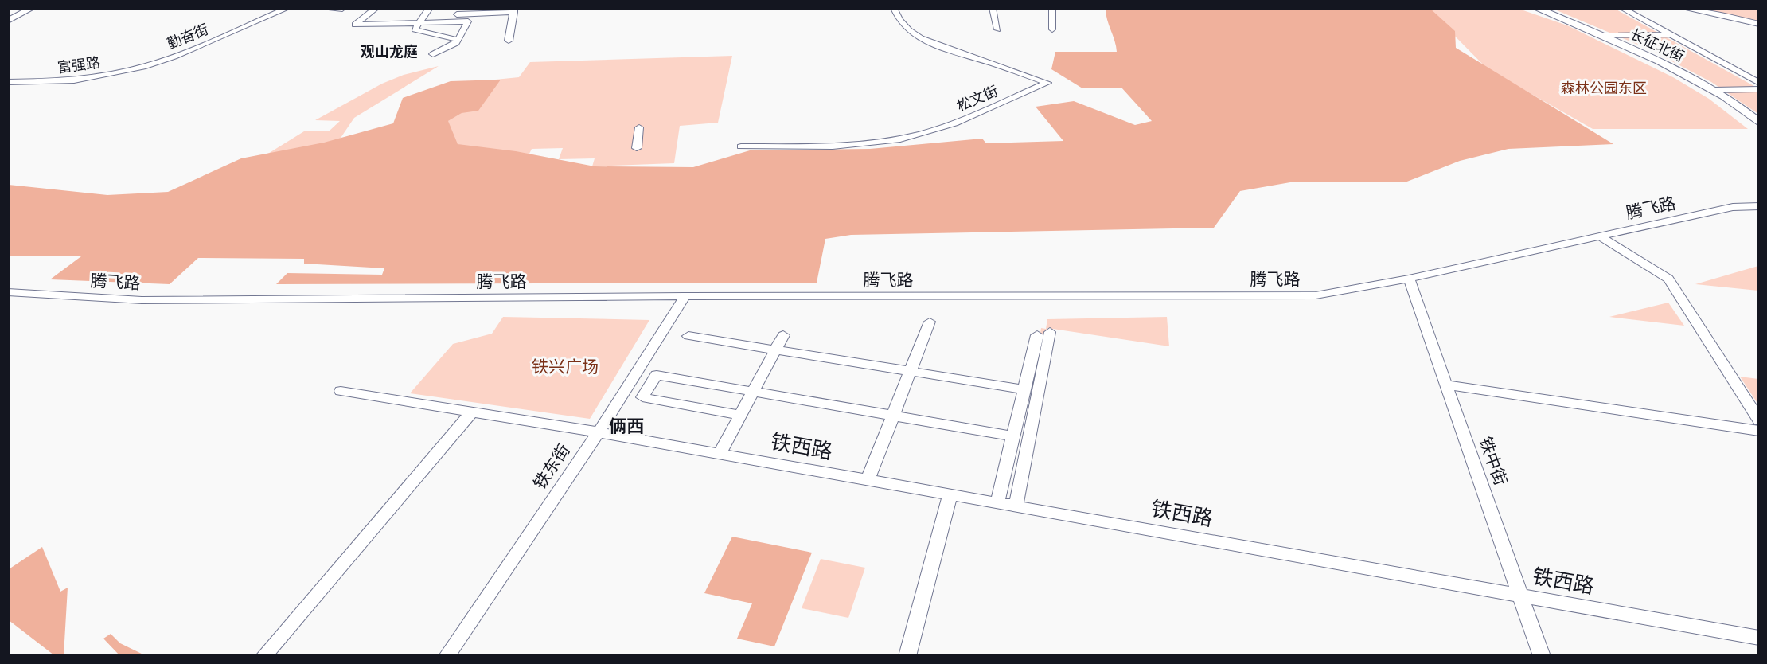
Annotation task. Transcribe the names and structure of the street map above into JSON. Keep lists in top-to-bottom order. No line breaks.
{"streets":{"main road":["长征北街"],"street":["勤奋街","富强路","松文街","腾飞路","铁西路","铁中街","铁东街"]},"crossings":[["勤奋街","富强路"],["腾飞路","铁中街"],["腾飞路","铁东街"],["铁西路","铁中街"],["铁西路","铁东街"]],"districts":["观山龙庭","俩西"],"parks":["森林公园东区","铁兴广场"]}
